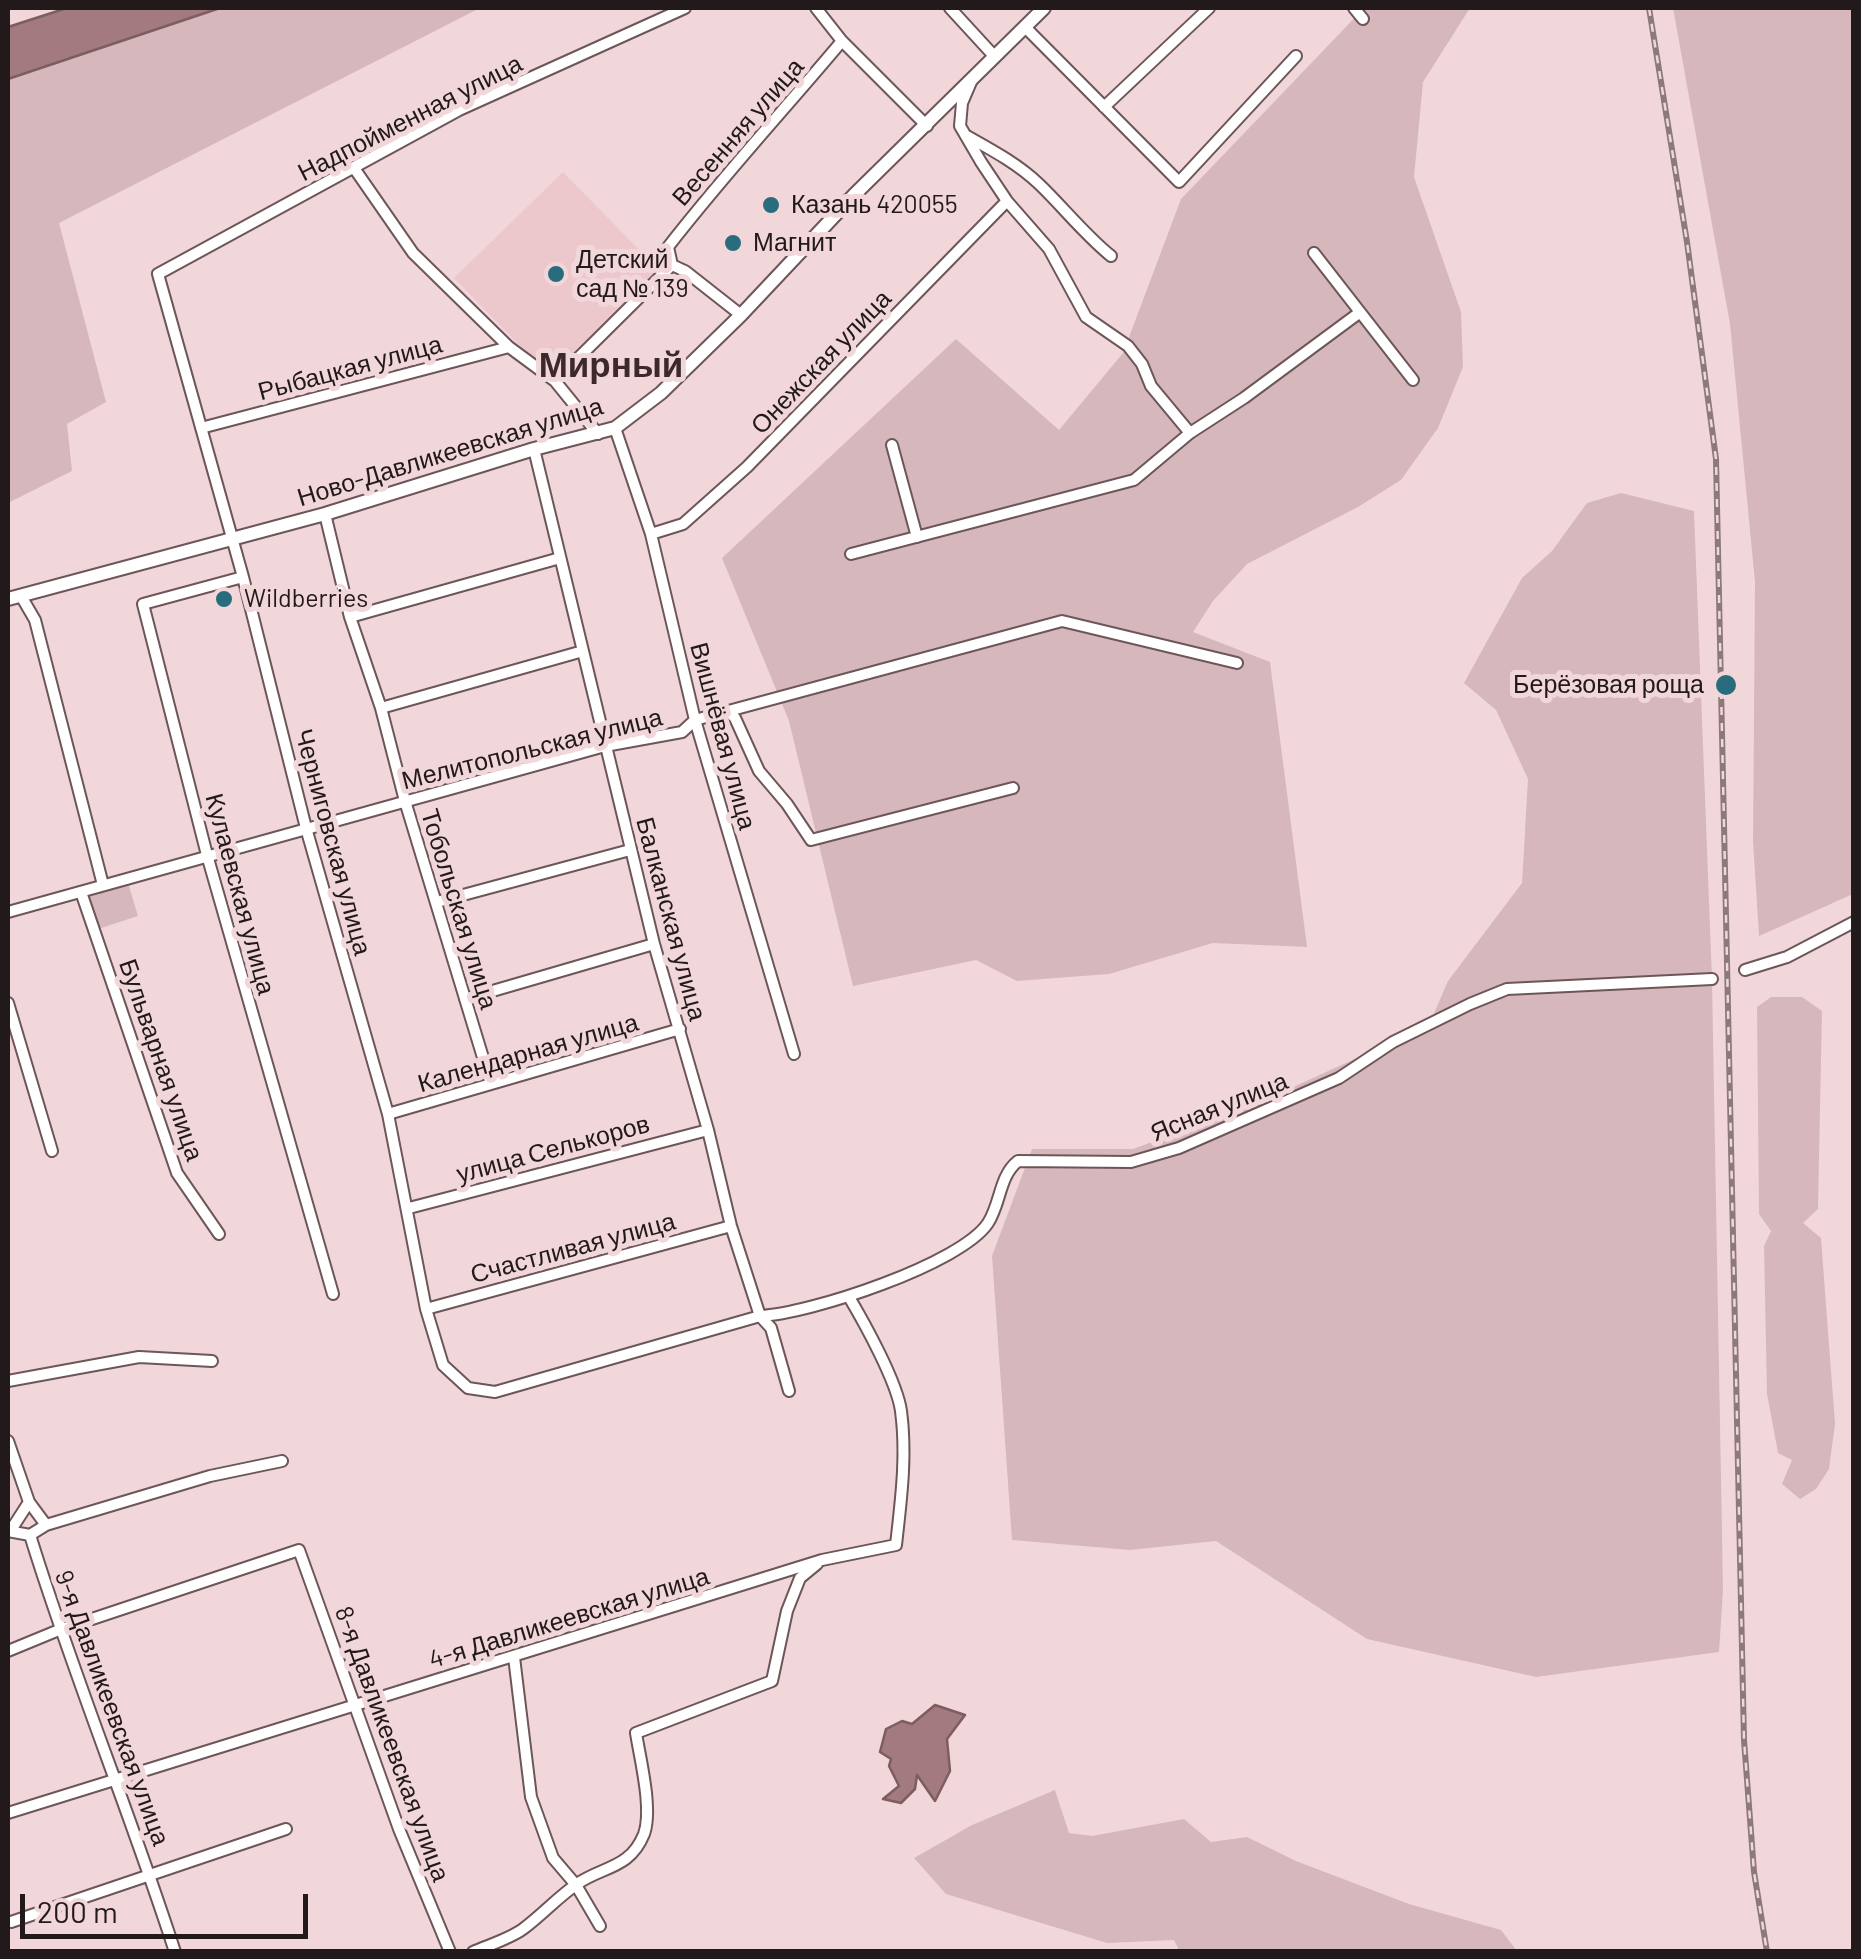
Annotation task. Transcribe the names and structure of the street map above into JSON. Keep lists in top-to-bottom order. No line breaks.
{"streets":{"street":["Надпойменная улица","Весенняя улица","Онежская улица","Рыбацкая улица","Ново-Давликеевская улица","Вишнёвая улица","Мелитопольская улица","Черниговская улица","Кулаевская улица","Тобольская улица","Балканская улица","Календарная улица","Бульварная улица","Ясная улица","улица Селькоров","Счастливая улица","4-я Давликеевская улица","9-я Давликеевская улица","8-я Давликеевская улица"]},"crossings":[["Надпойменная улица","Черниговская улица"],["Онежская улица","Вишнёвая улица"],["Рыбацкая улица","Черниговская улица"],["Ново-Давликеевская улица","Вишнёвая улица"],["Ново-Давликеевская улица","Черниговская улица"],["Ново-Давликеевская улица","Тобольская улица"],["Ново-Давликеевская улица","Балканская улица"],["Вишнёвая улица","Мелитопольская улица"],["Мелитопольская улица","Черниговская улица"],["Мелитопольская улица","Кулаевская улица"],["Мелитопольская улица","Тобольская улица"],["Мелитопольская улица","Балканская улица"],["Мелитопольская улица","Бульварная улица"],["Черниговская улица","Кулаевская улица"],["Черниговская улица","Календарная улица"],["Черниговская улица","Ясная улица"],["Черниговская улица","улица Селькоров"],["Черниговская улица","Счастливая улица"],["Тобольская улица","Календарная улица"],["Балканская улица","Календарная улица"],["Балканская улица","Ясная улица"],["Балканская улица","улица Селькоров"],["Балканская улица","Счастливая улица"],["Ясная улица","4-я Давликеевская улица"],["4-я Давликеевская улица","9-я Давликеевская улица"],["4-я Давликеевская улица","8-я Давликеевская улица"],["9-я Давликеевская улица","8-я Давликеевская улица"]],"districts":["Мирный"],"places":["Казань 420055","Магнит","Детский сад № 139","Wildberries","Берёзовая роща"],"scale_bar":"200 m"}
